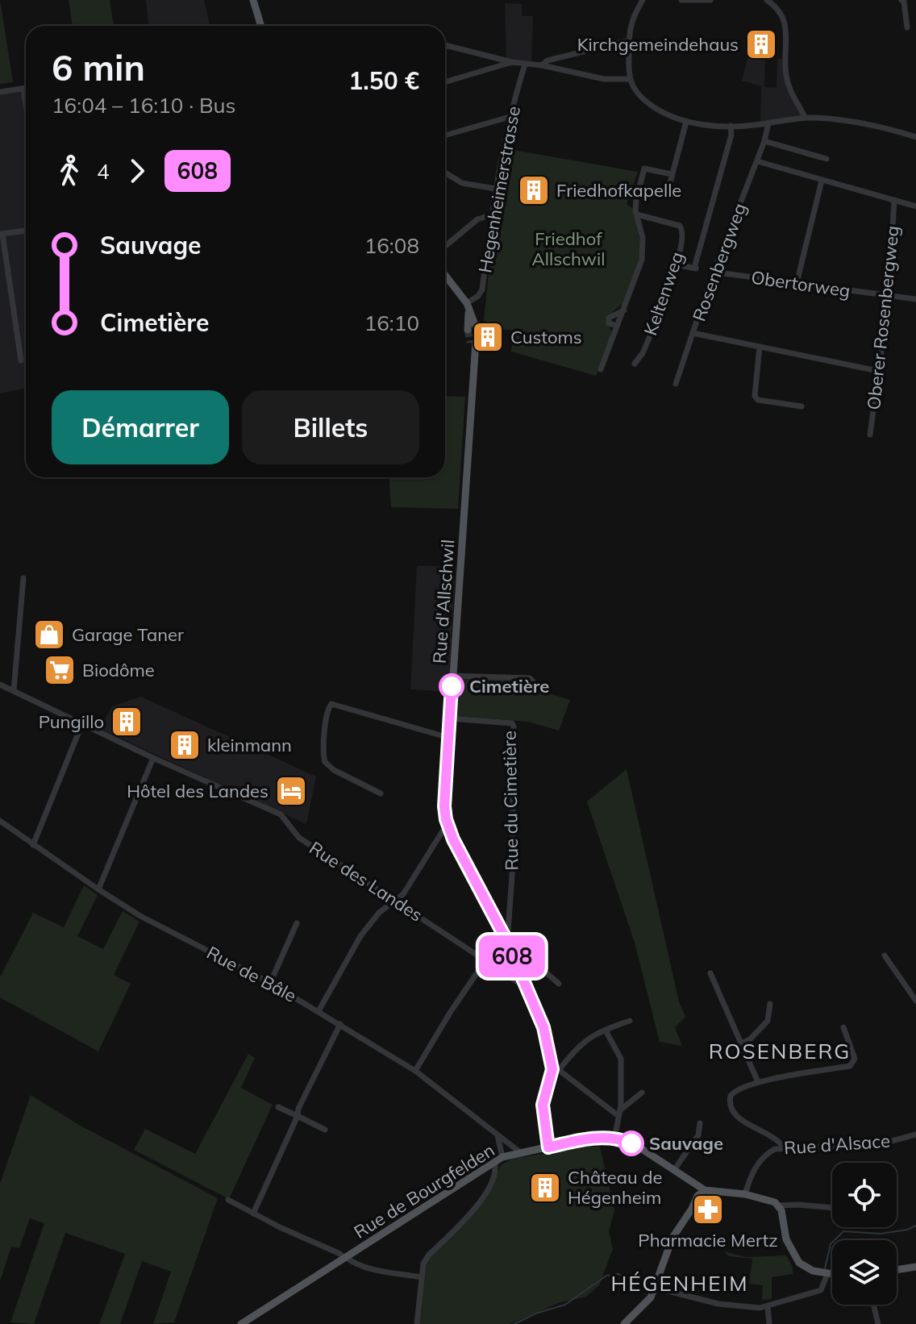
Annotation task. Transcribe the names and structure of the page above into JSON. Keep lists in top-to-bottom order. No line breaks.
{"streets":{"main road":["Rue d'Allschwil","Rue de Bourgfelden"],"street":["Hegenheimerstrasse","Rosenbergweg","Obertorweg","Keltenweg","Oberer Rosenbergweg","Rue du Cimetière","Rue des Landes","Rue de Bâle","Rue d'Alsace"]},"crossings":[["Rosenbergweg","Oberer Rosenbergweg"],["Obertorweg","Oberer Rosenbergweg"],["Rue d'Allschwil","Rue du Cimetière"],["Rue d'Allschwil","Rue des Landes"],["Rue d'Allschwil","Rue de Bourgfelden"],["Rue de Bâle","Rue de Bourgfelden"]],"districts":["ROSENBERG","HÉGENHEIM"],"parks":["Friedhof Allschwil"],"places":{"building":["Kirchgemeindehaus","Friedhofkapelle","Customs","Pungillo","kleinmann","Château de Hégenheim"],"shop":["Garage Taner"],"supermarket":["Biodôme"],"other":["Cimetière","Sauvage"],"hotel":["Hôtel des Landes"],"pharmacy":["Pharmacie Mertz"]},"lines":["bus line 608"],"page":{"on_map":"608","heading":["6 min","16:04 – 16:10 · Bus","1.50 €"],"legs":["4","608"],"list":[{"name":"Sauvage","value":"16:08"},{"name":"Cimetière","value":"16:10"}],"buttons":["Démarrer","Billets"]}}
